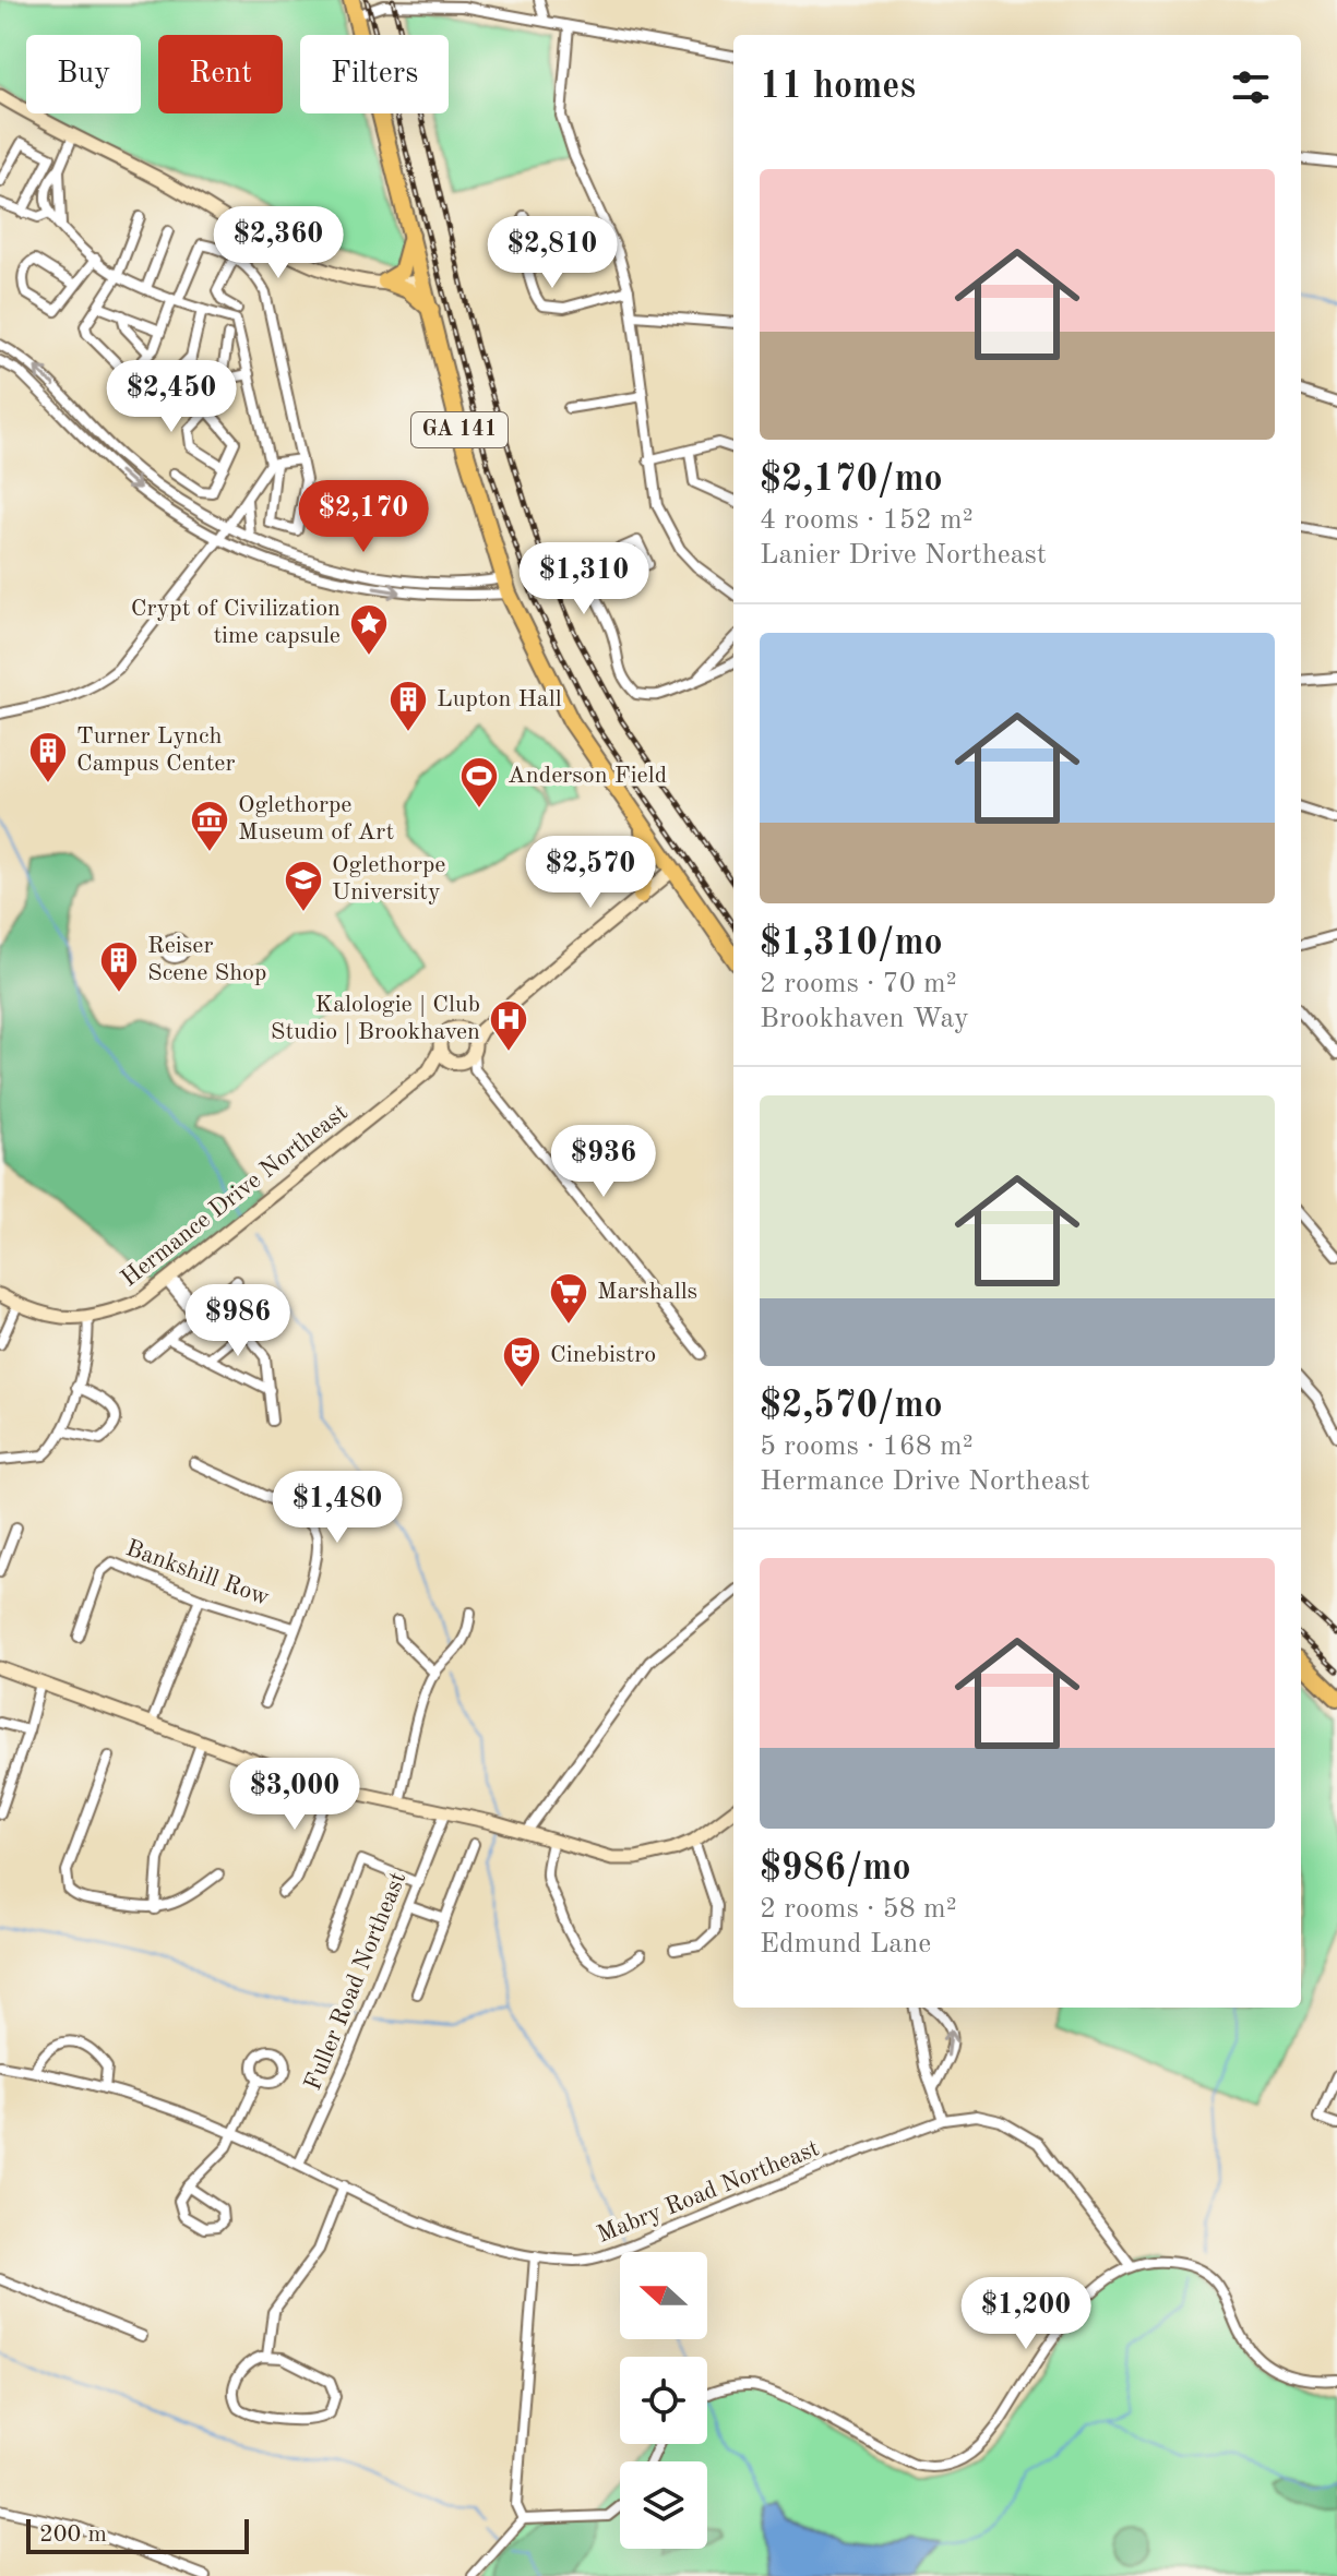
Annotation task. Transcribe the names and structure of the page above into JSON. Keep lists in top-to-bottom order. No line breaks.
{"streets":{"highway":["GA 141"],"street":["Hermance Drive Northeast","Bankshill Row","Fuller Road Northeast","Mabry Road Northeast"]},"crossings":[["GA 141","Hermance Drive Northeast"],["Fuller Road Northeast","Mabry Road Northeast"]],"places":{"place":["Crypt of Civilization time capsule"],"building":["Lupton Hall","Turner Lynch Campus Center","Reiser Scene Shop"],"sports":["Anderson Field"],"museum":["Oglethorpe Museum of Art"],"school or university":["Oglethorpe University"],"hospital":["Kalologie | Club Studio | Brookhaven"],"supermarket":["Marshalls"],"theatre":["Cinebistro"]},"scale_bar":"200 m","north":"left","page":{"chip":["Buy","Rent","Filters"],"heading":"11 homes","list":[{"name":"$2,170/mo","note":"4 rooms · 152 m² · Lanier Drive Northeast"},{"name":"$1,310/mo","note":"2 rooms · 70 m² · Brookhaven Way"},{"name":"$2,570/mo","note":"5 rooms · 168 m² · Hermance Drive Northeast"},{"name":"$986/mo","note":"2 rooms · 58 m² · Edmund Lane"}],"price":["$2,360","$2,810","$2,450","$2,170","$1,310","$2,570","$936","$986","$1,480","$3,000","$1,200"],"scale":"200 m"}}
